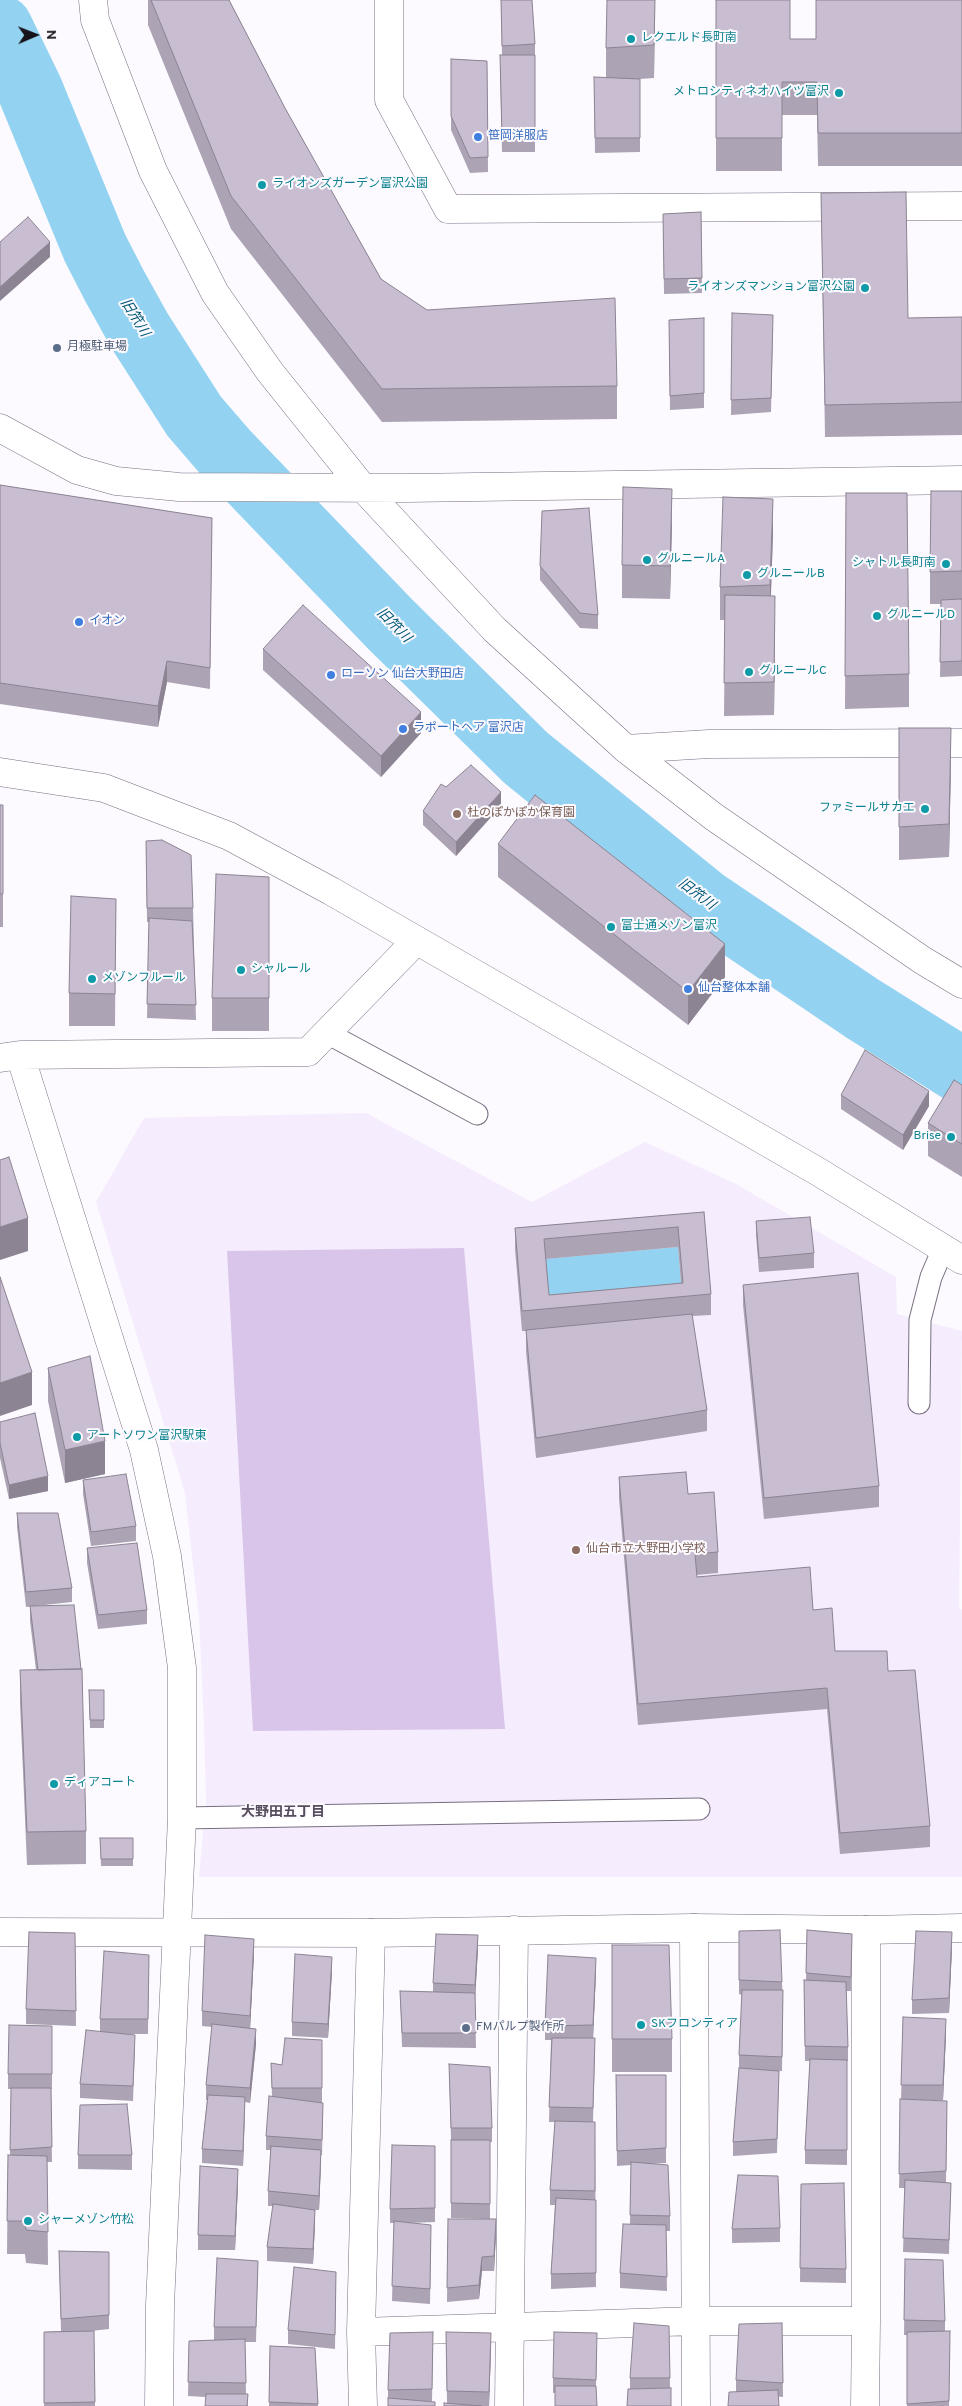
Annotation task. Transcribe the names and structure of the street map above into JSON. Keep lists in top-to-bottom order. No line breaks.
{"districts":["大野田五丁目"],"water":["旧笊川"],"places":["レクエルド長町南","メトロシティネオハイツ富沢","笹岡洋服店","ライオンズガーデン富沢公園","ライオンズマンション富沢公園","月極駐車場","グルニールA","シャトル長町南","グルニールB","グルニールD","イオン","グルニールC","ローソン 仙台大野田店","ラポートヘア 富沢店","ファミールサカエ","杜のぽかぽか保育園","富士通メゾン富沢","シャルール","メゾンフルール","仙台整体本舗","Brise","アートソワン富沢駅東","仙台市立大野田小学校","ディアコート","SKフロンティア","FMパルプ製作所","シャーメゾン竹松"],"north":"right"}
